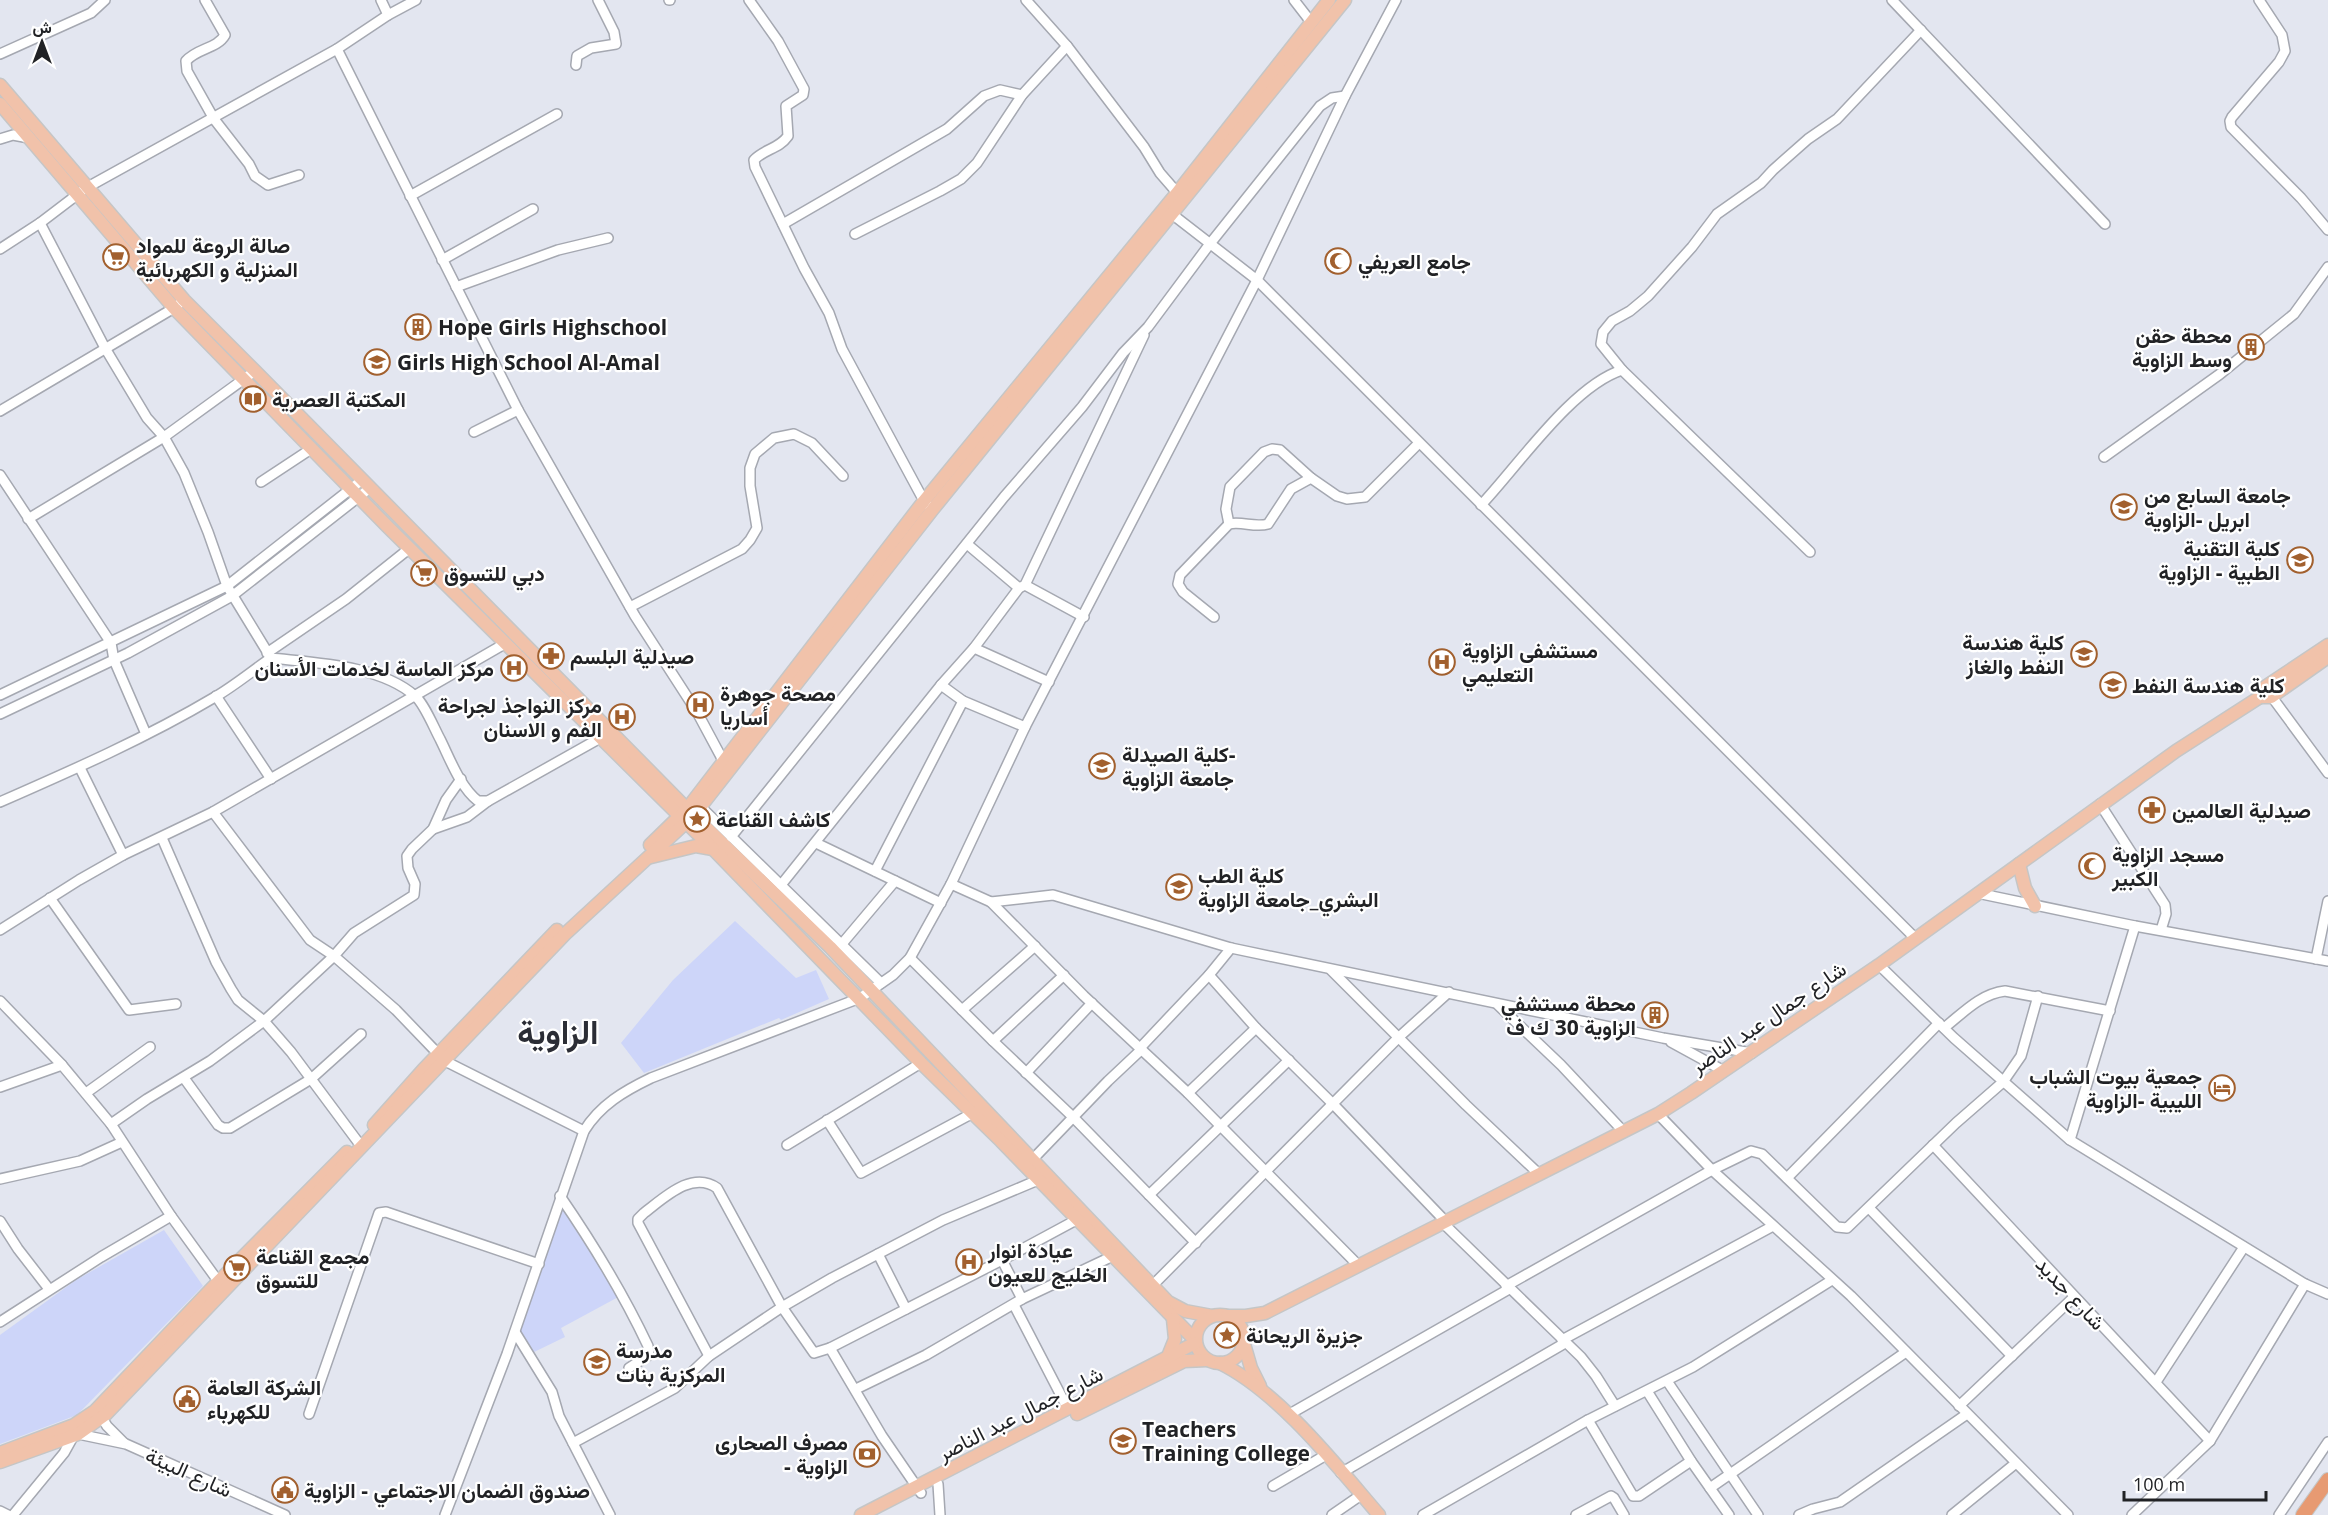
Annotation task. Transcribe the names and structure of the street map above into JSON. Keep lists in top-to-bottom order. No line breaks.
{"streets":{"main road":["شارع جمال عبد الناصر"],"street":["شارع جديد","شارع البيئة"]},"districts":["الزاوية"],"places":{"supermarket":["صالة الروعة للمواد المنزلية و الكهربائية","دبي للتسوق","مجمع القناعة للتسوق"],"mosque":["جامع العريفي","مسجد الزاوية الكبير"],"building":["Hope Girls Highschool","محطة حقن وسط الزاوية","محطة مستشفي الزاوية 30 ك ف"],"school or university":["Girls High School Al-Amal","جامعة السابع من ابريل -الزاوية","كلية التقنية الطبية - الزاوية","كلية هندسة النفط والغاز","كلية هندسة النفط","كلية الصيدلة- جامعة الزاوية","كلية الطب البشري_جامعة الزاوية","مدرسة المركزية بنات","Teachers Training College"],"library":["المكتبة العصرية"],"pharmacy":["صيدلية البلسم","صيدلية العالمين"],"hospital":["مستشفى الزاوية التعليمي","مركز الماسة لخدمات الأسنان","مصحة جوهرة أساريا","مركز النواجذ لجراحة الفم و الاسنان","عيادة انوار الخليج للعيون"],"place":["كاشف القناعة","جزيرة الريحانة"],"hotel":["جمعية بيوت الشباب الليبية -الزاوية"],"public building":["الشركة العامة للكهرباء","صندوق الضمان الاجتماعي - الزاوية"],"bank":["مصرف الصحارى - الزاوية"]},"scale_bar":"100 m","north":"top"}
